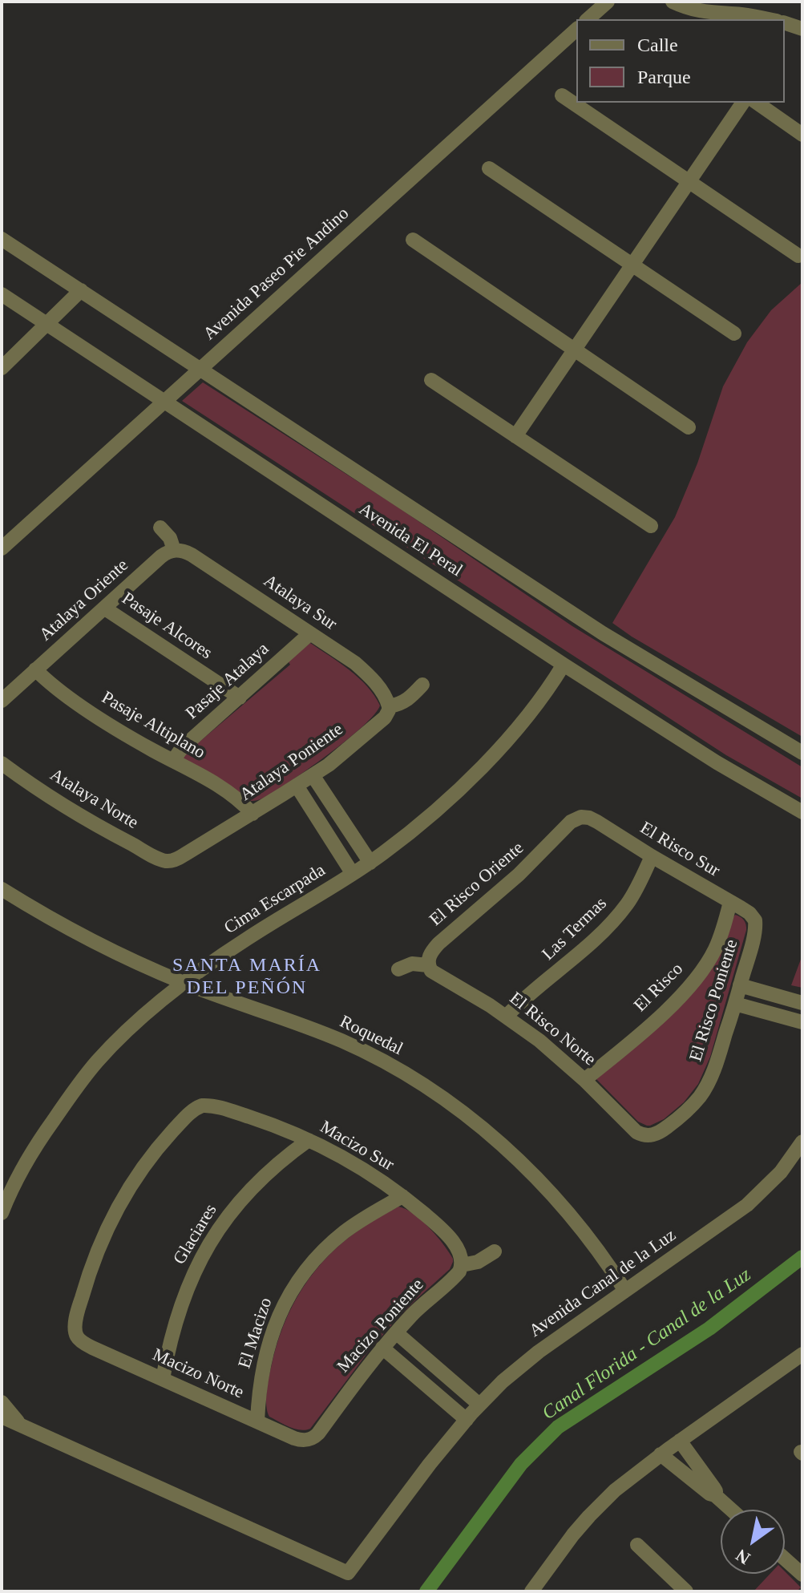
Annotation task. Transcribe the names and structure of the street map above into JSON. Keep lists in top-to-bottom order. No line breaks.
{"streets":{"street":["Avenida Paseo Pie Andino","Avenida El Peral","Atalaya Oriente","Atalaya Sur","Pasaje Alcores","Pasaje Atalaya","Pasaje Altiplano","Atalaya Poniente","Atalaya Norte","El Risco Sur","El Risco Oriente","Cima Escarpada","Las Termas","El Risco","El Risco Poniente","El Risco Norte","Roquedal","Macizo Sur","Glaciares","Avenida Canal de la Luz","Macizo Poniente","El Macizo","Macizo Norte"]},"crossings":[["Avenida Paseo Pie Andino","Avenida El Peral"],["Avenida El Peral","Cima Escarpada"],["Atalaya Oriente","Atalaya Sur"],["Atalaya Oriente","Pasaje Alcores"],["Atalaya Oriente","Pasaje Altiplano"],["Atalaya Sur","Pasaje Atalaya"],["Atalaya Sur","Atalaya Poniente"],["Pasaje Alcores","Pasaje Atalaya"],["Pasaje Atalaya","Pasaje Altiplano"],["Pasaje Altiplano","Atalaya Poniente"],["Atalaya Poniente","Atalaya Norte"],["El Risco Sur","El Risco Oriente"],["El Risco Sur","Las Termas"],["El Risco Sur","El Risco"],["El Risco Sur","El Risco Poniente"],["El Risco Oriente","El Risco Norte"],["Cima Escarpada","Roquedal"],["Las Termas","El Risco Norte"],["El Risco","El Risco Norte"],["El Risco Poniente","El Risco Norte"],["Roquedal","Avenida Canal de la Luz"],["Macizo Sur","Glaciares"],["Macizo Sur","Macizo Poniente"],["Macizo Sur","El Macizo"],["Macizo Sur","Macizo Norte"],["Glaciares","Macizo Norte"],["Macizo Poniente","Macizo Norte"],["El Macizo","Macizo Norte"]],"districts":["SANTA MARÍA DEL PEÑÓN"],"water":["Canal Florida - Canal de la Luz"],"legend":["Calle","Parque"],"north":"bottom left"}
